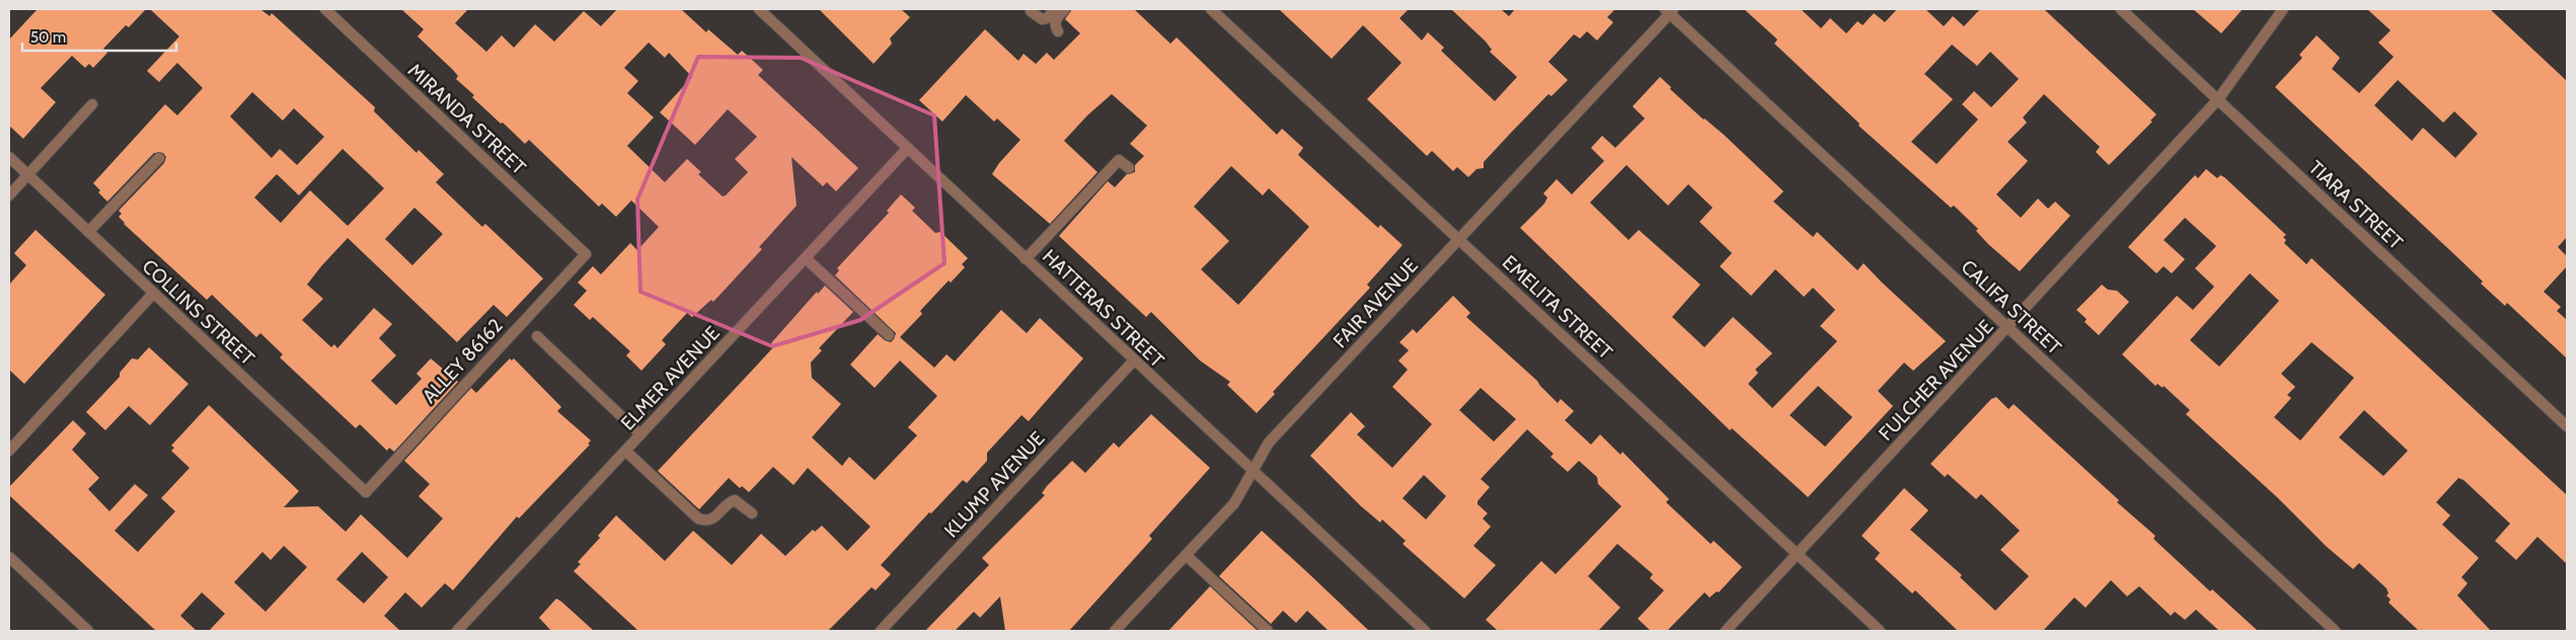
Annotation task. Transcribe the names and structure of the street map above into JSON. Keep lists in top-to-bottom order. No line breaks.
{"streets":{"street":["MIRANDA STREET","TIARA STREET","FAIR AVENUE","EMELITA STREET","CALIFA STREET","HATTERAS STREET","COLLINS STREET","ALLEY 86162","ELMER AVENUE","FULCHER AVENUE","KLUMP AVENUE"]},"crossings":[["MIRANDA STREET","ALLEY 86162"],["TIARA STREET","FULCHER AVENUE"],["FAIR AVENUE","EMELITA STREET"],["FAIR AVENUE","CALIFA STREET"],["FAIR AVENUE","HATTERAS STREET"],["EMELITA STREET","FULCHER AVENUE"],["CALIFA STREET","FULCHER AVENUE"],["HATTERAS STREET","ELMER AVENUE"],["HATTERAS STREET","KLUMP AVENUE"],["COLLINS STREET","ALLEY 86162"]],"scale_bar":"50 m"}
